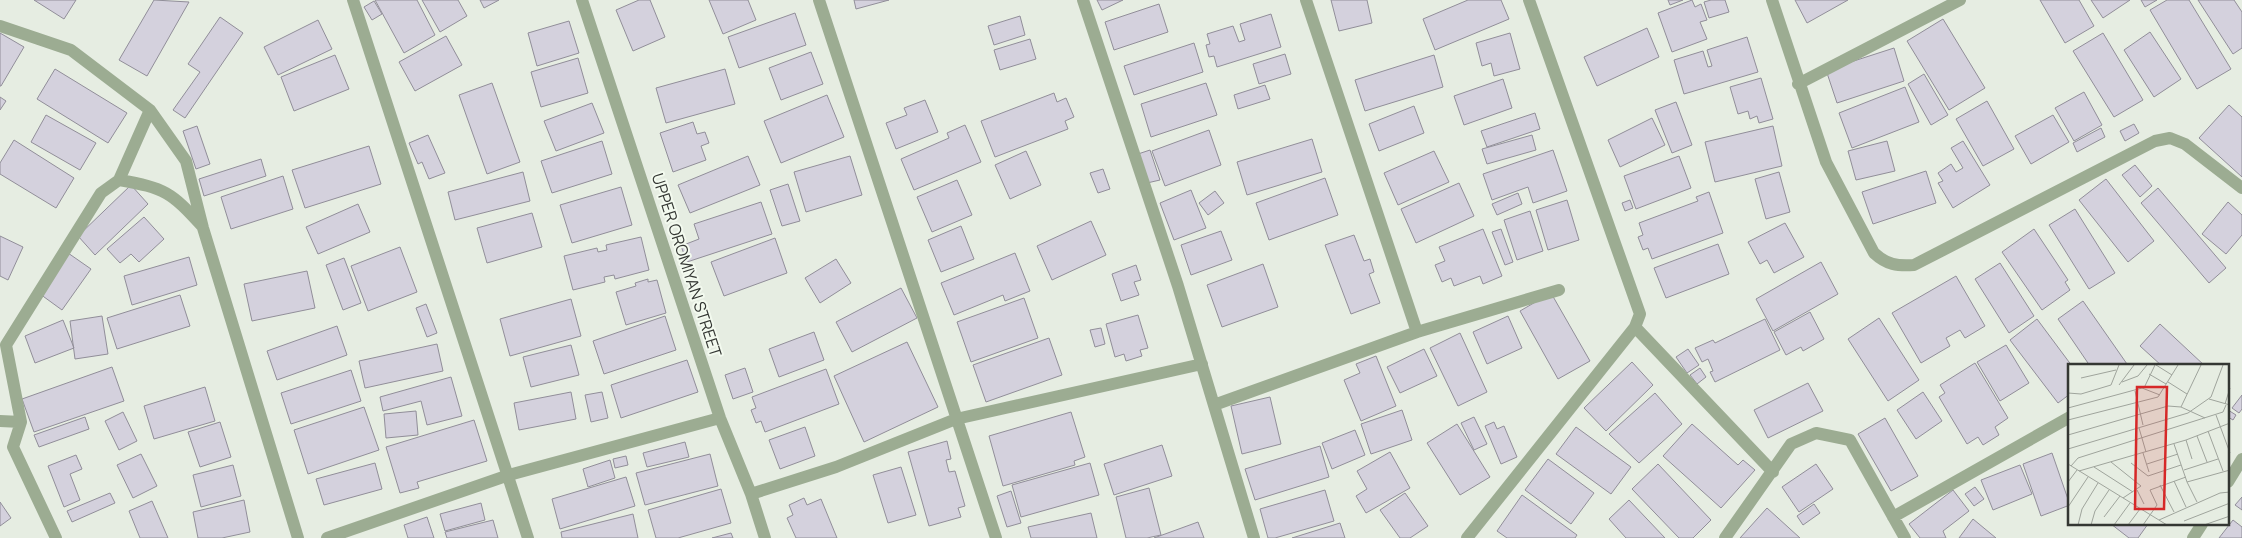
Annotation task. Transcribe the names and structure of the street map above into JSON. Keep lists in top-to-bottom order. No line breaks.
{"streets":{"street":["UPPER OROMIYAN STREET"]}}
